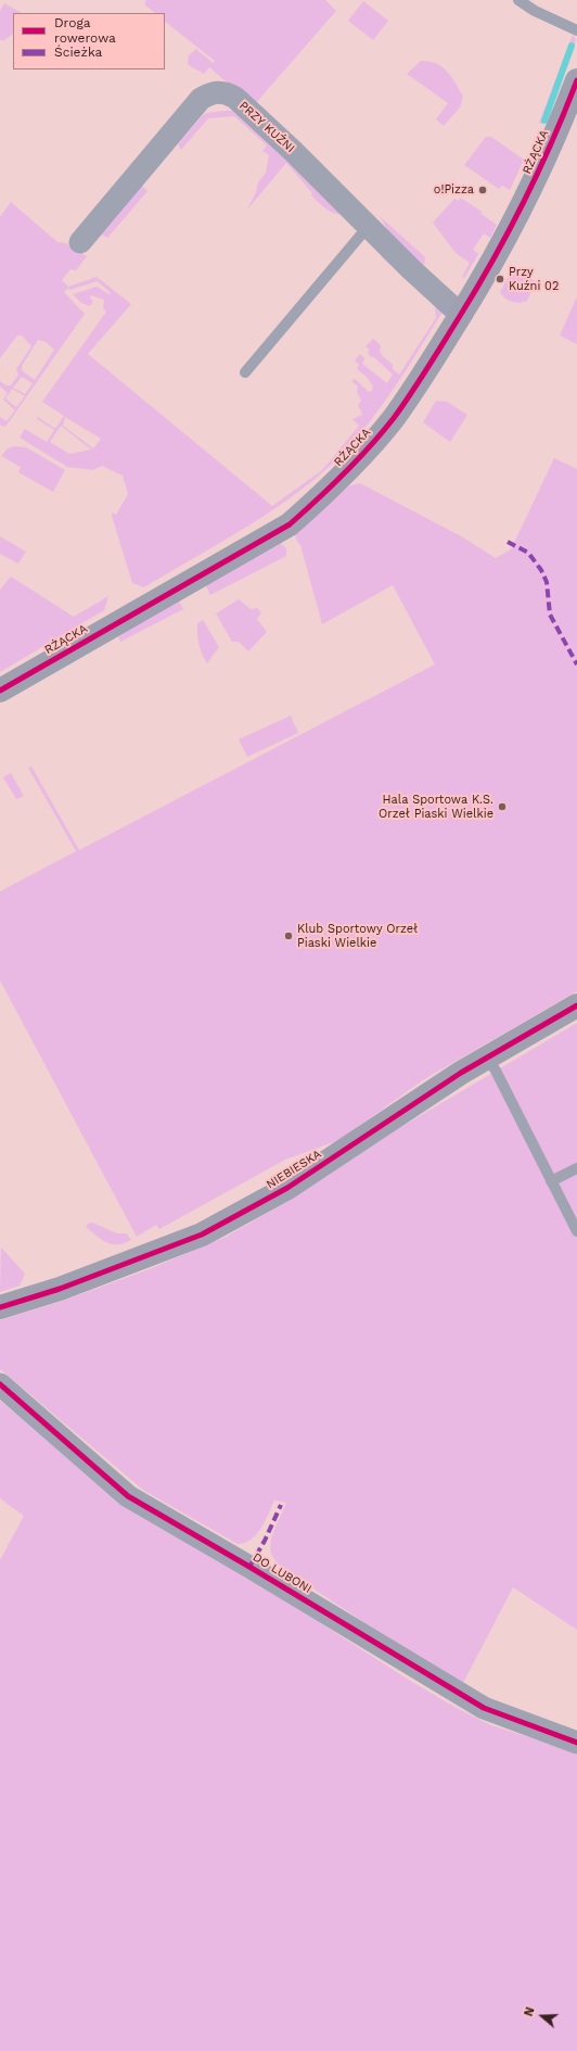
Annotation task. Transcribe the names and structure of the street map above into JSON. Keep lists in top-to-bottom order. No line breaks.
{"streets":{"street":["PRZY KUŹNI","RŻĄCKA","NIEBIESKA","DO LUBONI"]},"crossings":[["PRZY KUŹNI","RŻĄCKA"]],"places":["o!Pizza","Przy Kuźni 02","Hala Sportowa K.S. Orzeł Piaski Wielkie","Klub Sportowy Orzeł Piaski Wielkie"],"legend":["Droga rowerowa","Ścieżka"],"north":"left"}
